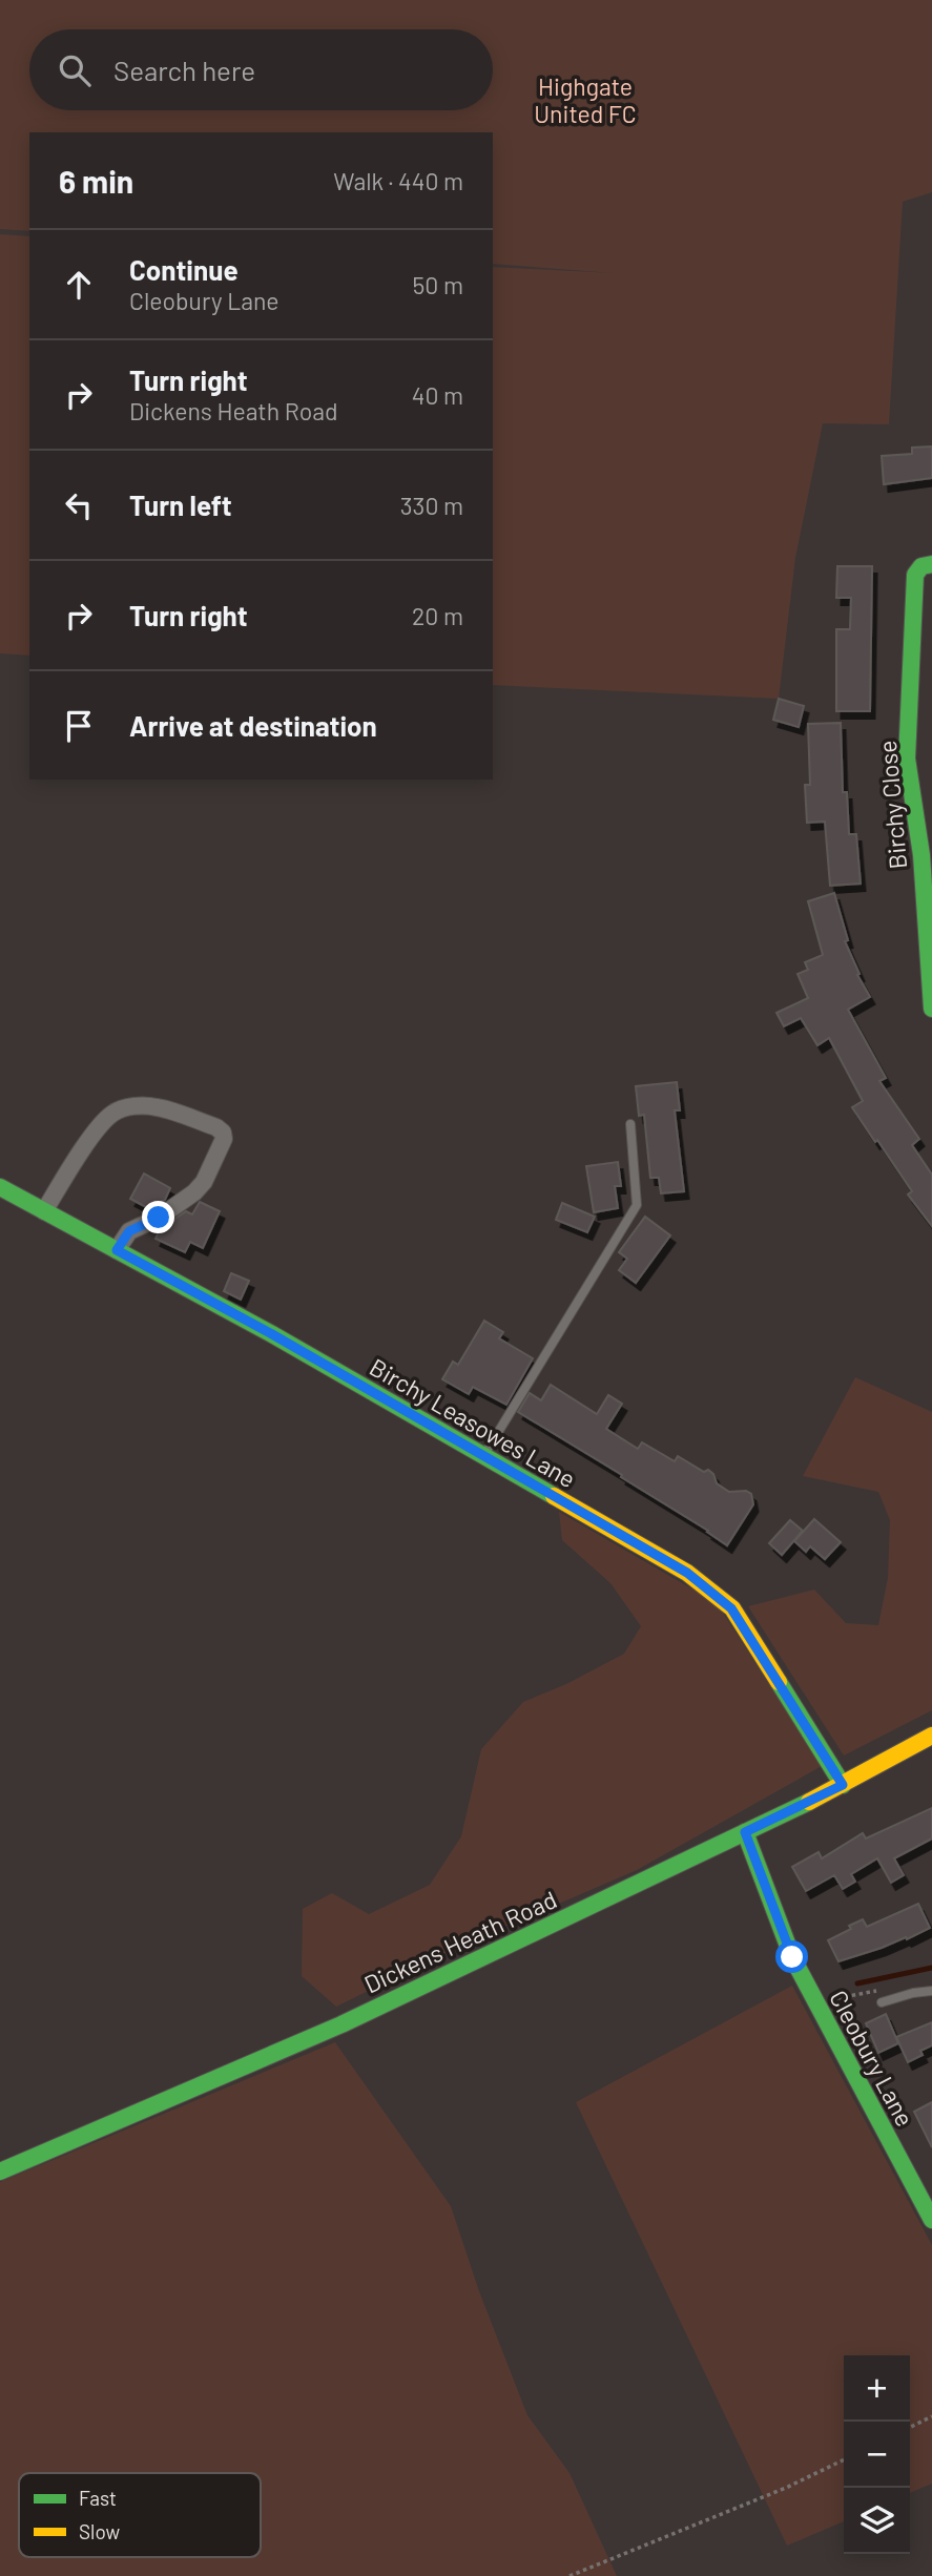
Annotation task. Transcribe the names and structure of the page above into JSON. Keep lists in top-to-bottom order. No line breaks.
{"streets":{"street":["Birchy Close","Birchy Leasowes Lane","Dickens Heath Road","Cleobury Lane"]},"crossings":[["Birchy Leasowes Lane","Dickens Heath Road"],["Dickens Heath Road","Cleobury Lane"]],"parks":["Highgate United FC"],"legend":["Fast","Slow"],"page":{"search":"Search here","heading":["6 min","Walk · 440 m"],"list":[["Continue","Cleobury Lane","50 m"],["Turn right","Dickens Heath Road","40 m"],["Turn left","330 m"],["Turn right","20 m"],"Arrive at destination"],"map_buttons":["+","−"]}}
